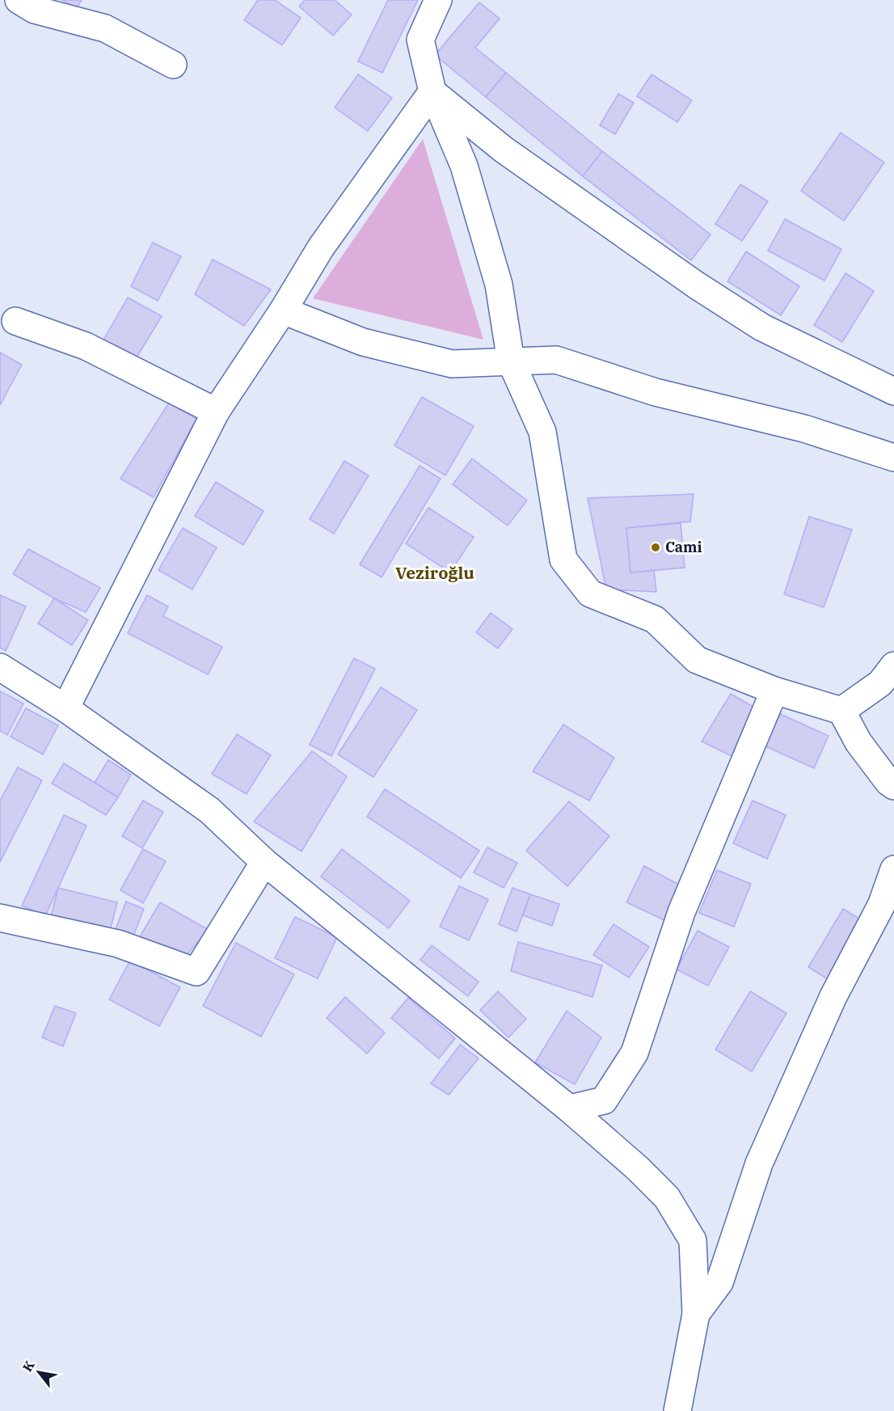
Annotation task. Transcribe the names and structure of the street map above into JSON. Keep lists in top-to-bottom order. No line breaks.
{"districts":["Veziroğlu"],"places":["Cami"],"north":"top left"}
